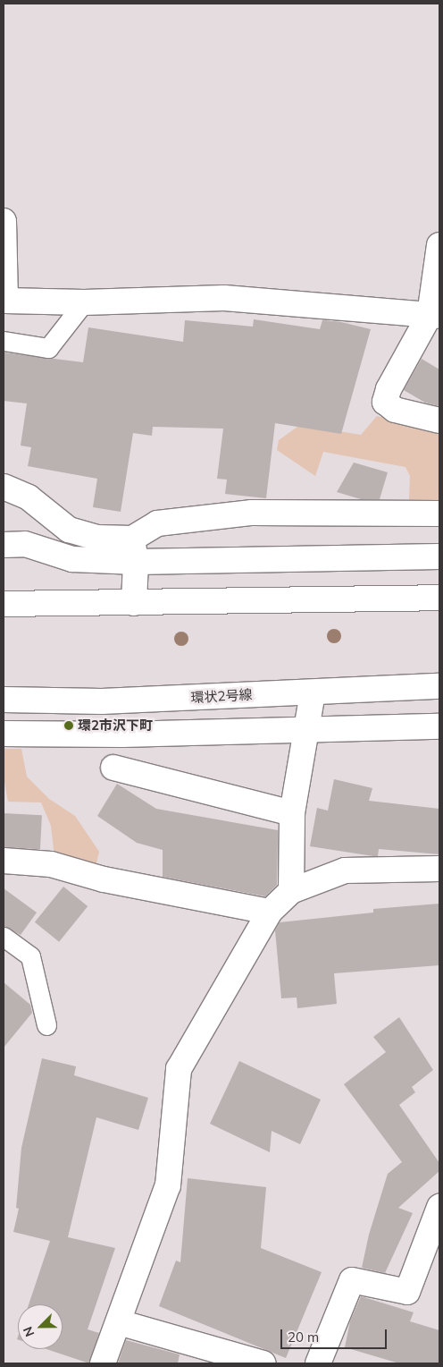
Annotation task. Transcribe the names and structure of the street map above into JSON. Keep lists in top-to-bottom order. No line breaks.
{"streets":{"street":["環状2号線"]},"places":["環2市沢下町"],"scale_bar":"20 m","north":"bottom left"}
